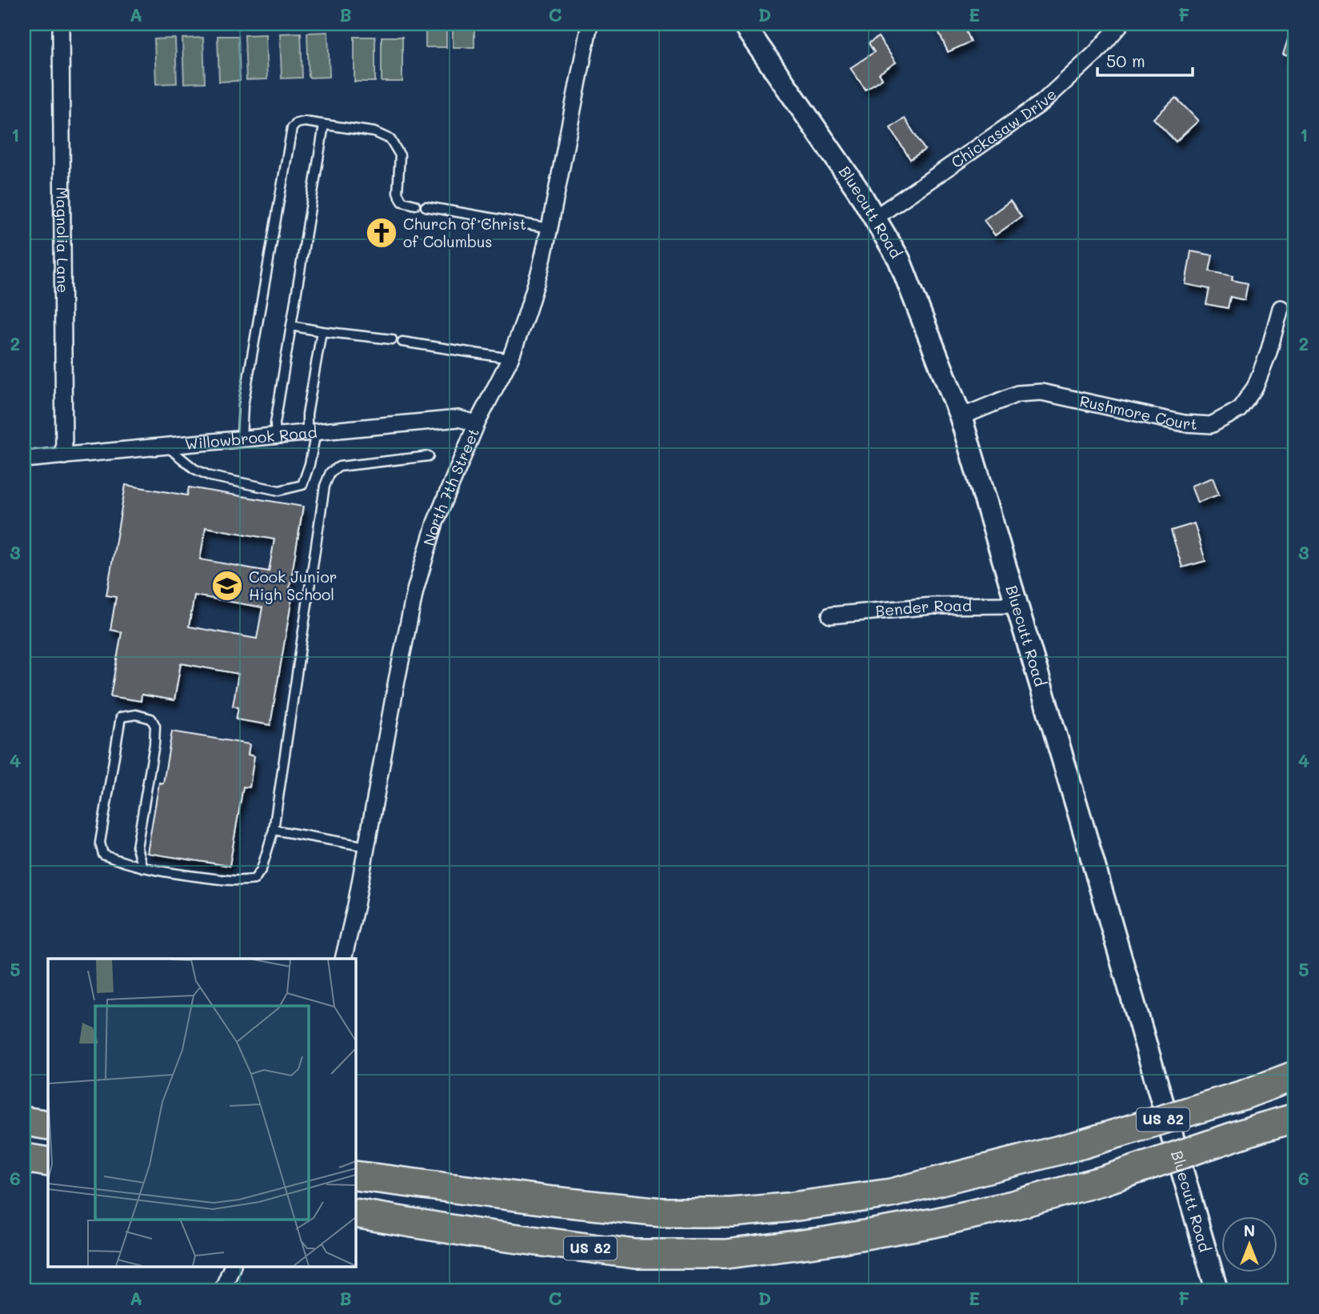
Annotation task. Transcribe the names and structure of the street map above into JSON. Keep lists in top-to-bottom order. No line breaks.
{"streets":{"highway":["US 82"],"street":["Chickasaw Drive","Bluecutt Road","Magnolia Lane","Rushmore Court","Willowbrook Road","North 7th Street","Bender Road"]},"crossings":[["Chickasaw Drive","Bluecutt Road"],["Bluecutt Road","Rushmore Court"],["Bluecutt Road","Bender Road"],["Magnolia Lane","Willowbrook Road"],["Willowbrook Road","North 7th Street"]],"places":{"church":["Church of Christ of Columbus"],"school or university":["Cook Junior High School"]},"scale_bar":"50 m","north":"top","grid":{"columns":["A","B","C","D","E","F"],"rows":["1","2","3","4","5","6"]}}
